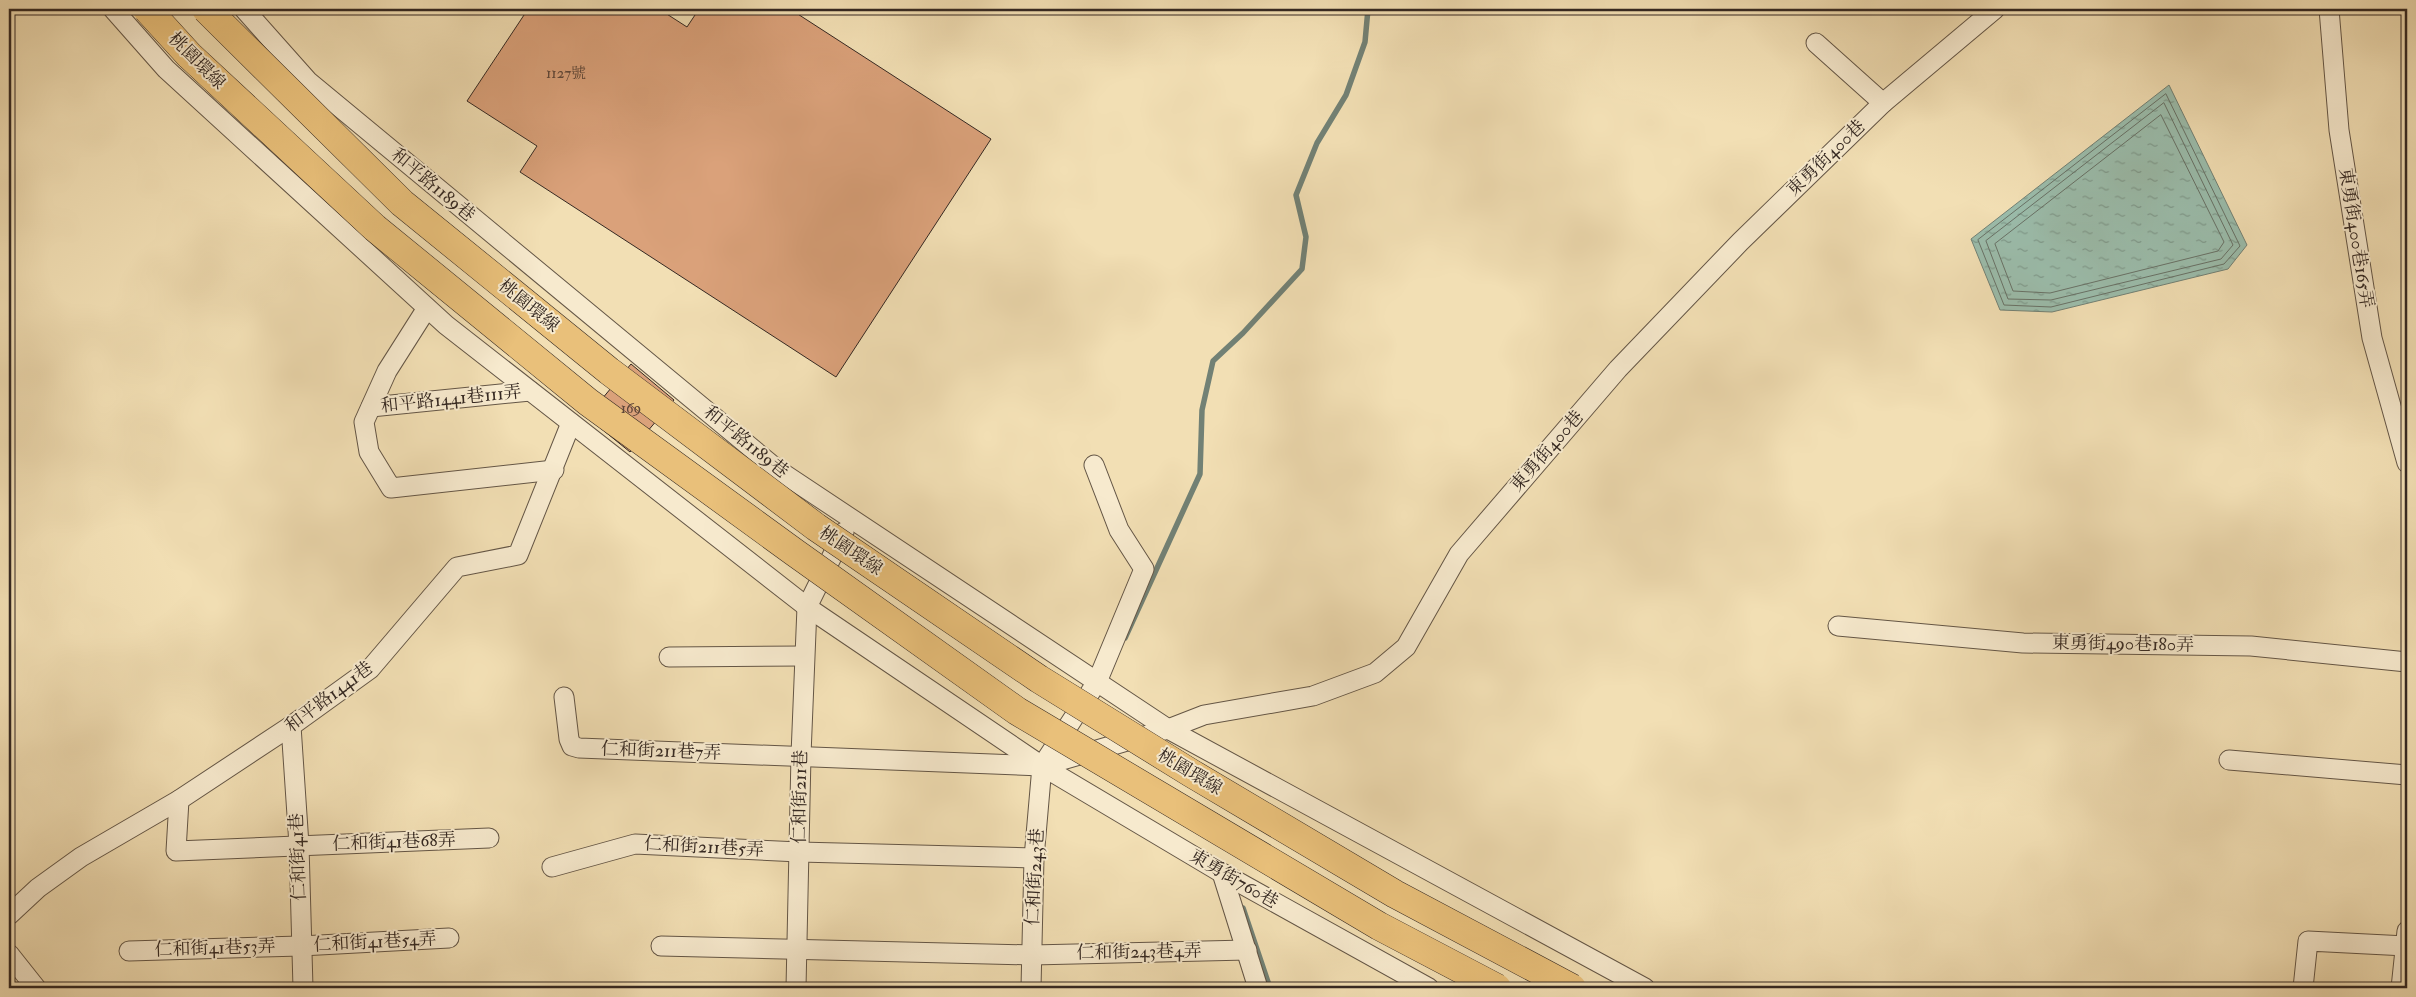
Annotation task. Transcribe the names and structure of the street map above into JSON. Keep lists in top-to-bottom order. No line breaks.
{"streets":{"highway":["桃園環線"],"street":["東勇街400巷","和平路1189巷","東勇街400巷165弄","和平路1441巷111弄","東勇街490巷180弄","和平路1441巷","仁和街211巷7弄","仁和街211巷","仁和街41巷68弄","仁和街211巷5弄","仁和街41巷","仁和街243巷","東勇街760巷","仁和街41巷54弄","仁和街41巷53弄","仁和街243巷4弄"]},"crossings":[["東勇街400巷","和平路1189巷"],["東勇街400巷","仁和街211巷7弄"],["東勇街400巷","仁和街243巷"],["東勇街400巷","東勇街760巷"],["和平路1441巷","仁和街41巷68弄"],["和平路1441巷","仁和街41巷"],["仁和街211巷7弄","仁和街211巷"],["仁和街211巷7弄","仁和街243巷"],["仁和街211巷7弄","東勇街760巷"],["仁和街211巷","仁和街211巷5弄"],["仁和街211巷","仁和街243巷4弄"],["仁和街41巷68弄","仁和街41巷"],["仁和街211巷5弄","仁和街243巷"],["仁和街41巷","仁和街41巷54弄"],["仁和街41巷","仁和街41巷53弄"],["仁和街243巷","東勇街760巷"],["仁和街243巷","仁和街243巷4弄"],["仁和街41巷54弄","仁和街41巷53弄"]],"house_numbers":["1127號","169"]}
